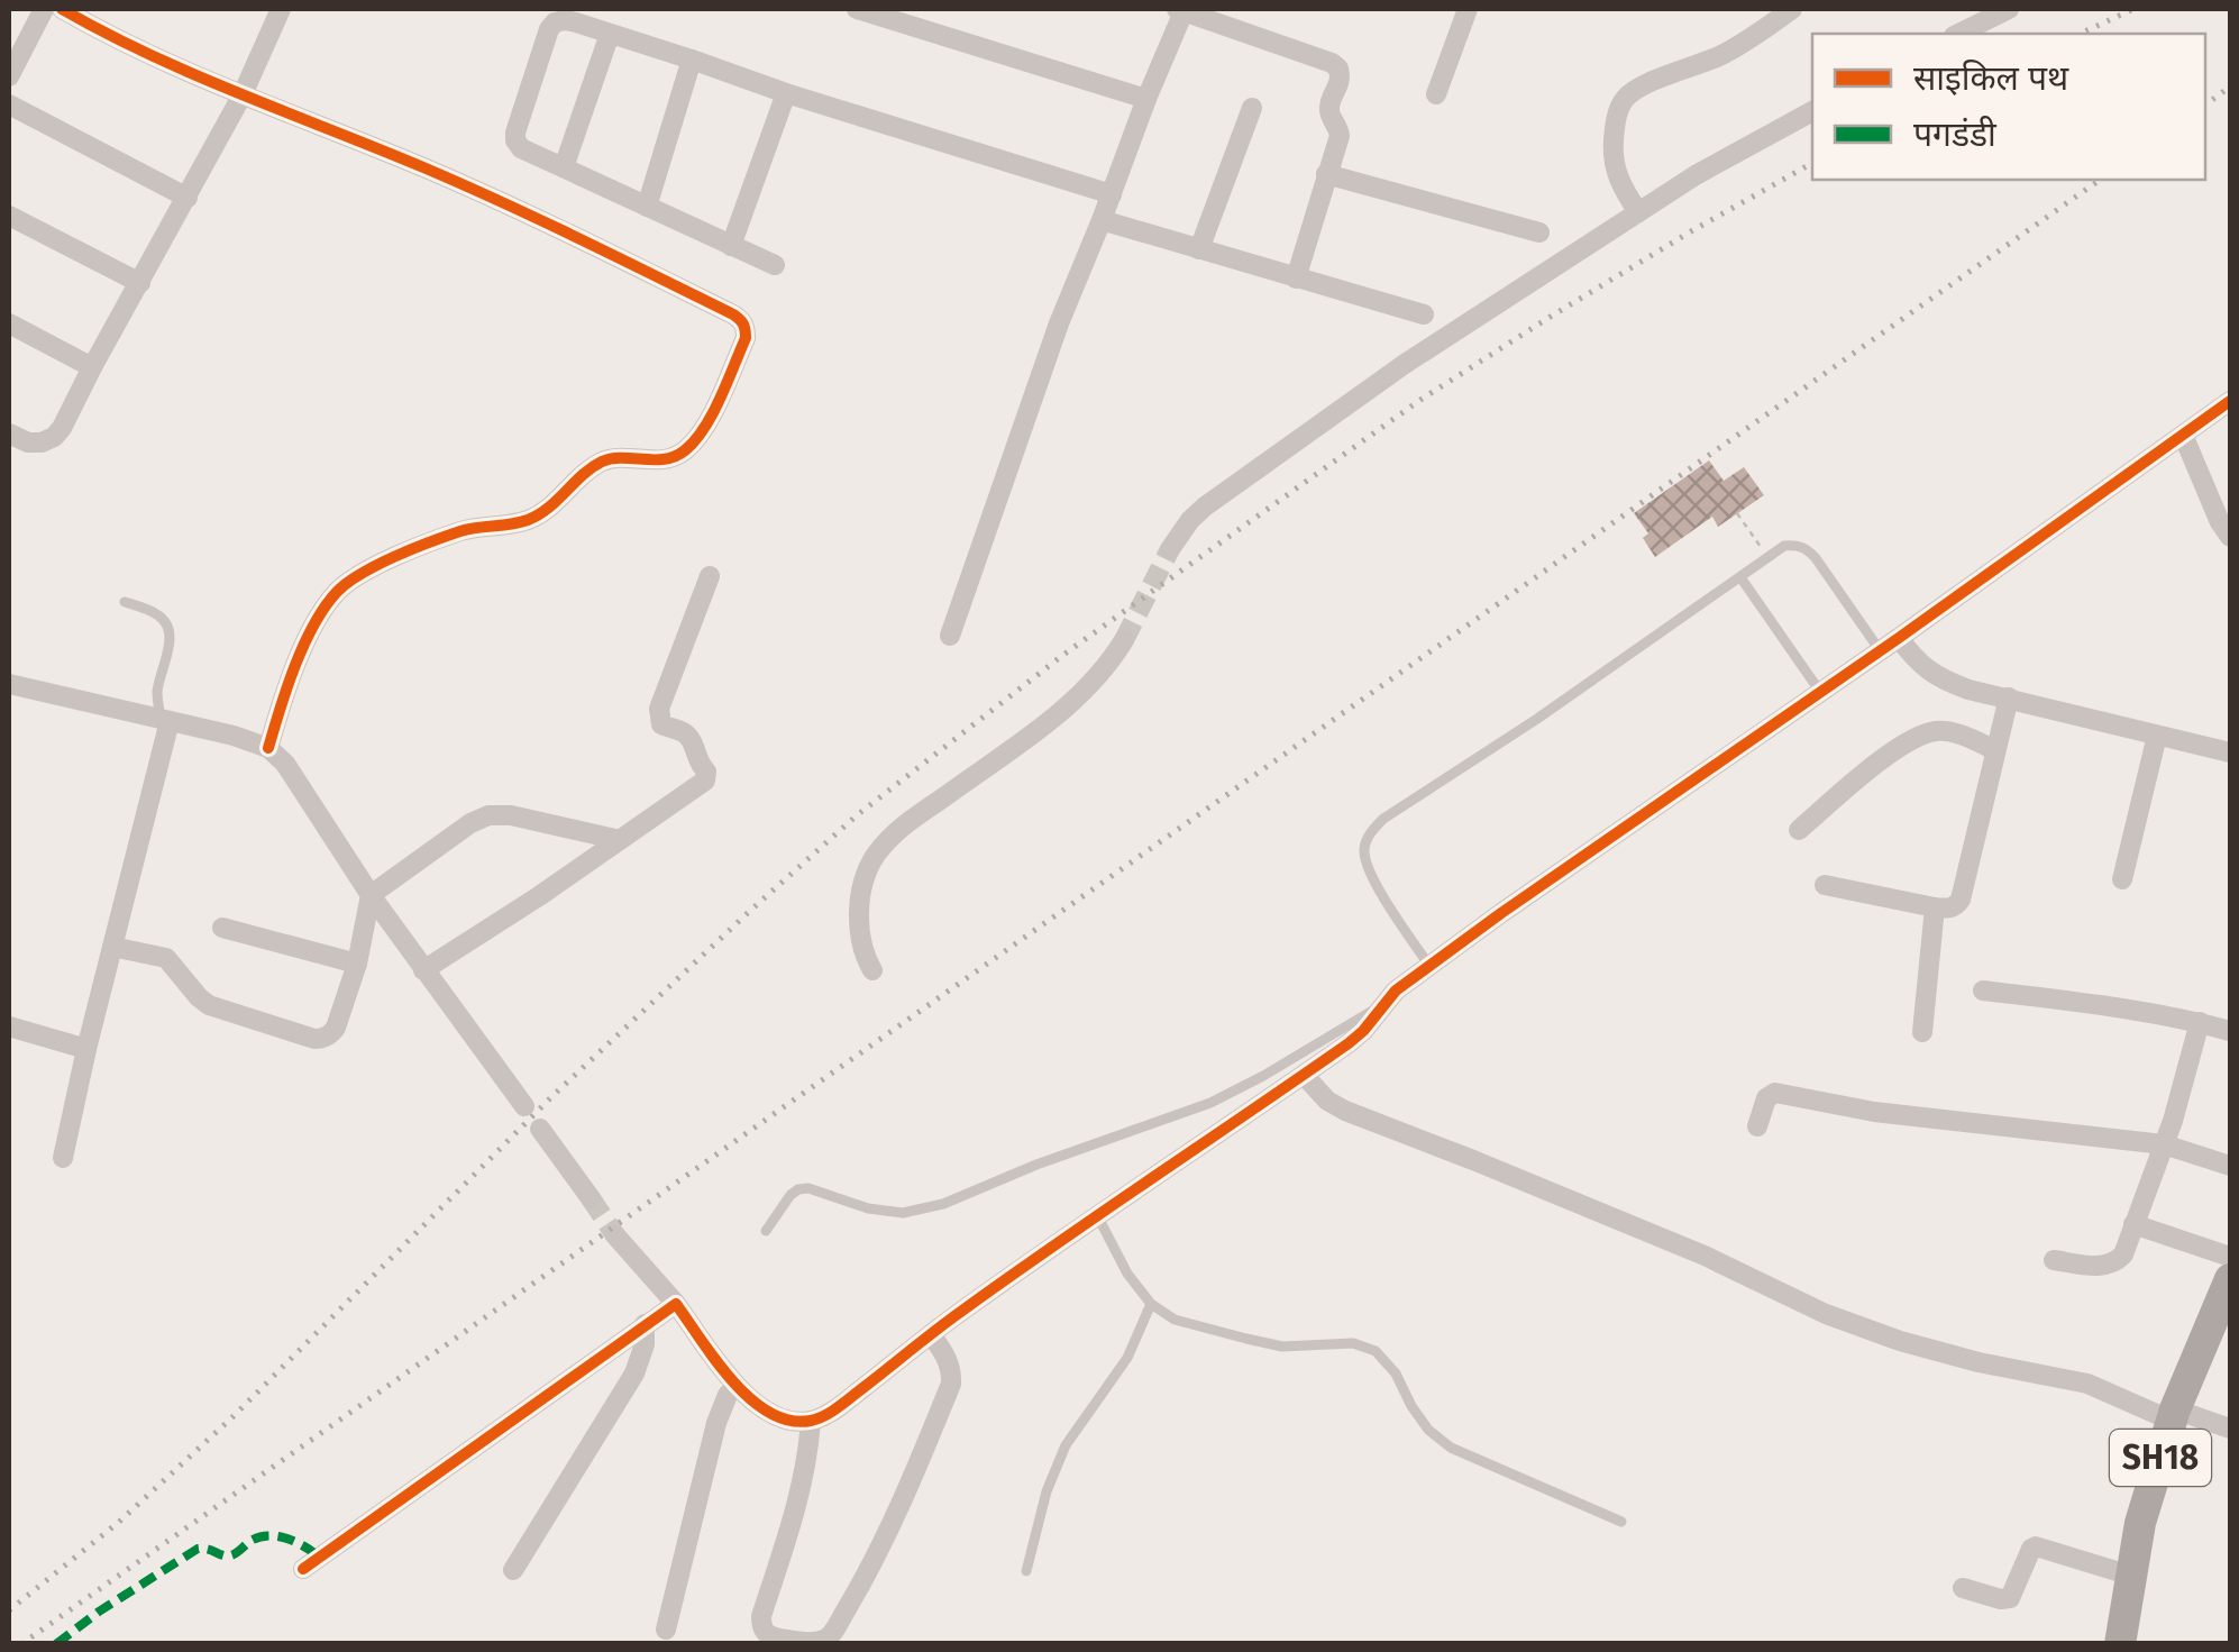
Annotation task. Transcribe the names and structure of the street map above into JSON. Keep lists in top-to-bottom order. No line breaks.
{"streets":{"main road":["SH18"]},"legend":["साइकिल पथ","पगडंडी"]}
